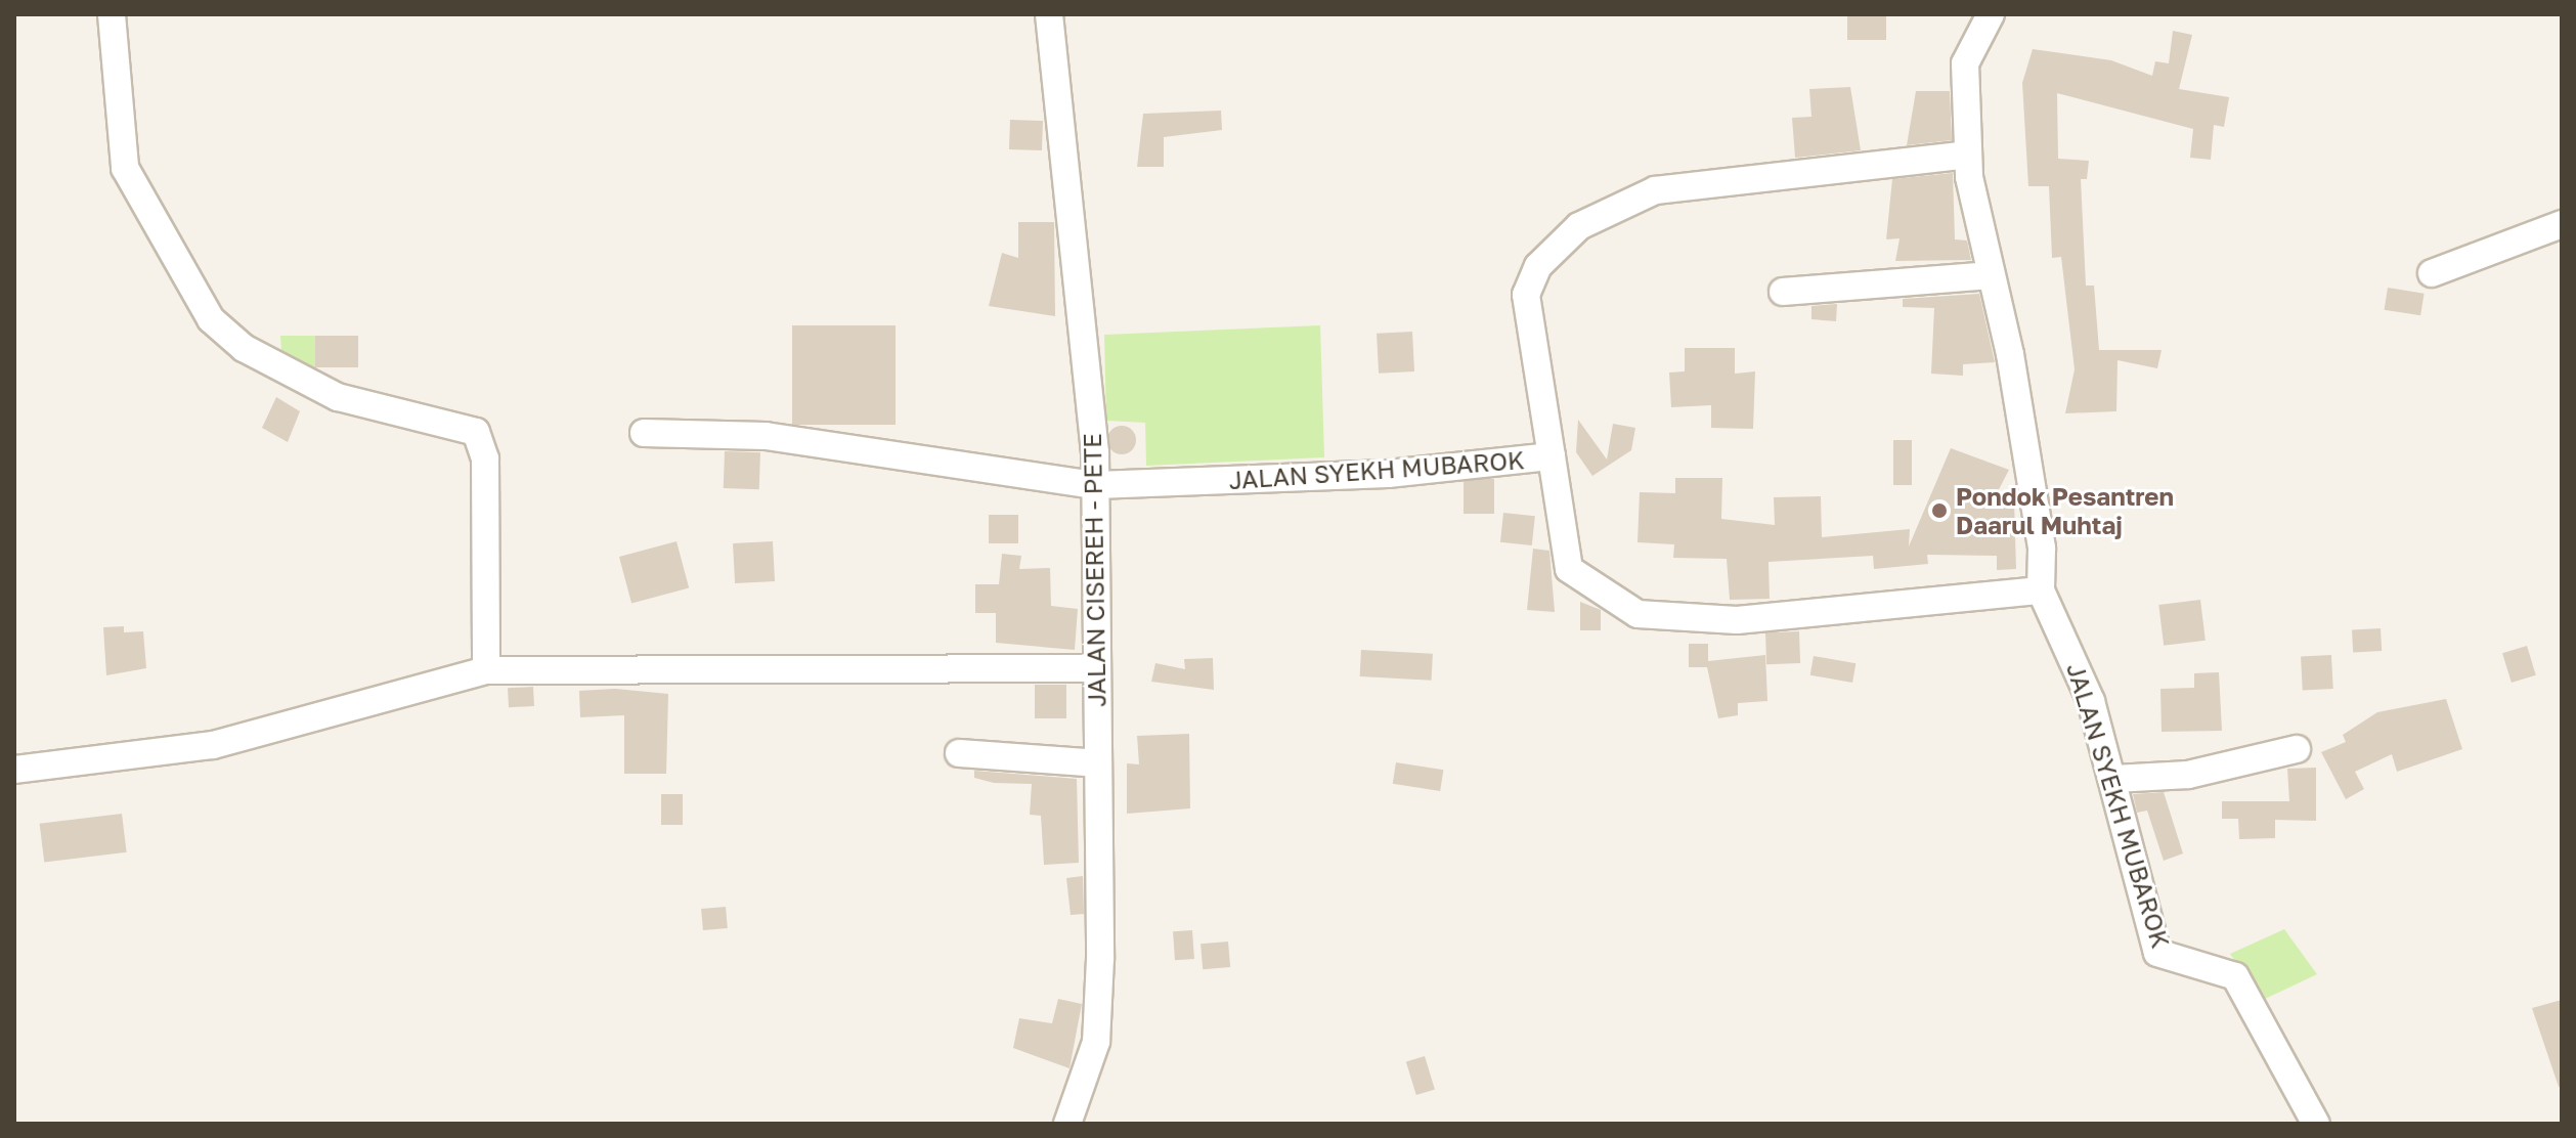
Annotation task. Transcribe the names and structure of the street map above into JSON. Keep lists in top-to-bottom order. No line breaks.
{"streets":{"street":["JALAN SYEKH MUBAROK","JALAN CISEREH - PETE"]},"crossings":[["JALAN SYEKH MUBAROK","JALAN CISEREH - PETE"]],"places":["Pondok Pesantren Daarul Muhtaj"]}
